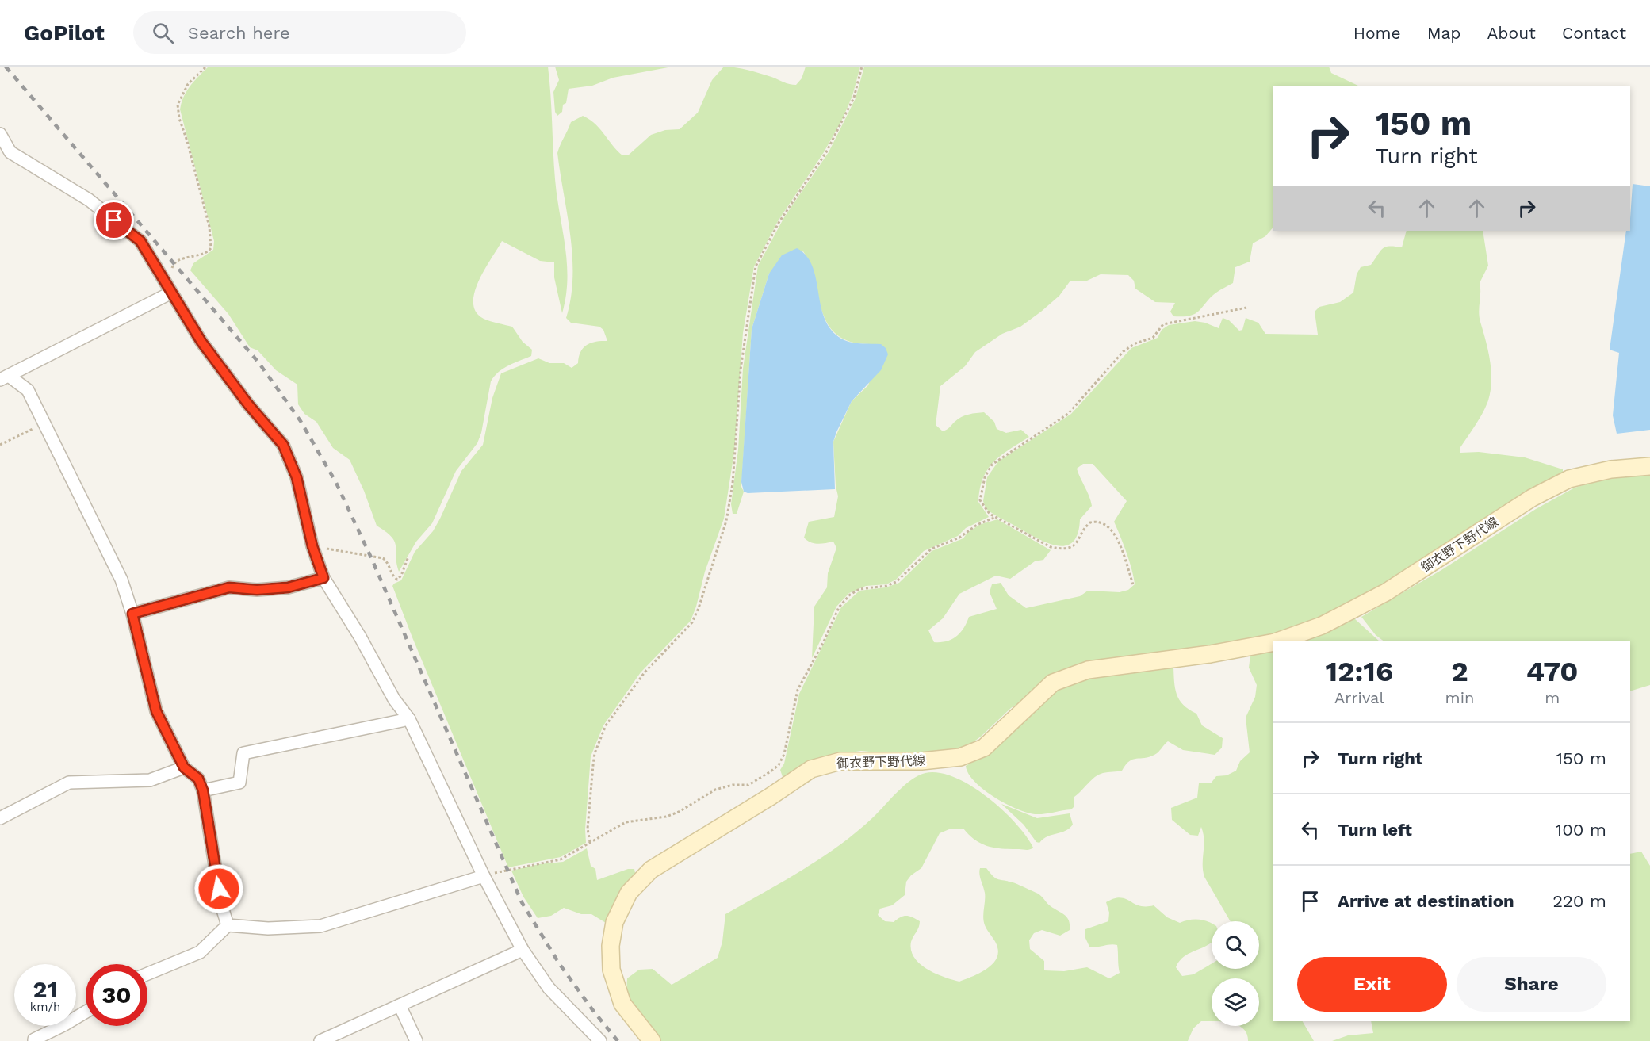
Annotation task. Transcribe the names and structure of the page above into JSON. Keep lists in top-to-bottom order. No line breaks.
{"streets":{"main road":["御衣野下野代線"]},"page":{"header":"GoPilot","search":"Search here","nav":["Home","Map","About","Contact"],"turn":["150 m","Turn right"],"eta":["12:16","Arrival","2","min","470","m"],"list":[{"name":"Turn right","value":"150 m"},{"name":"Turn left","value":"100 m"},{"name":"Arrive at destination","value":"220 m"}],"buttons":["Exit","Share"],"speed":"21 km/h","limit":"30"}}
